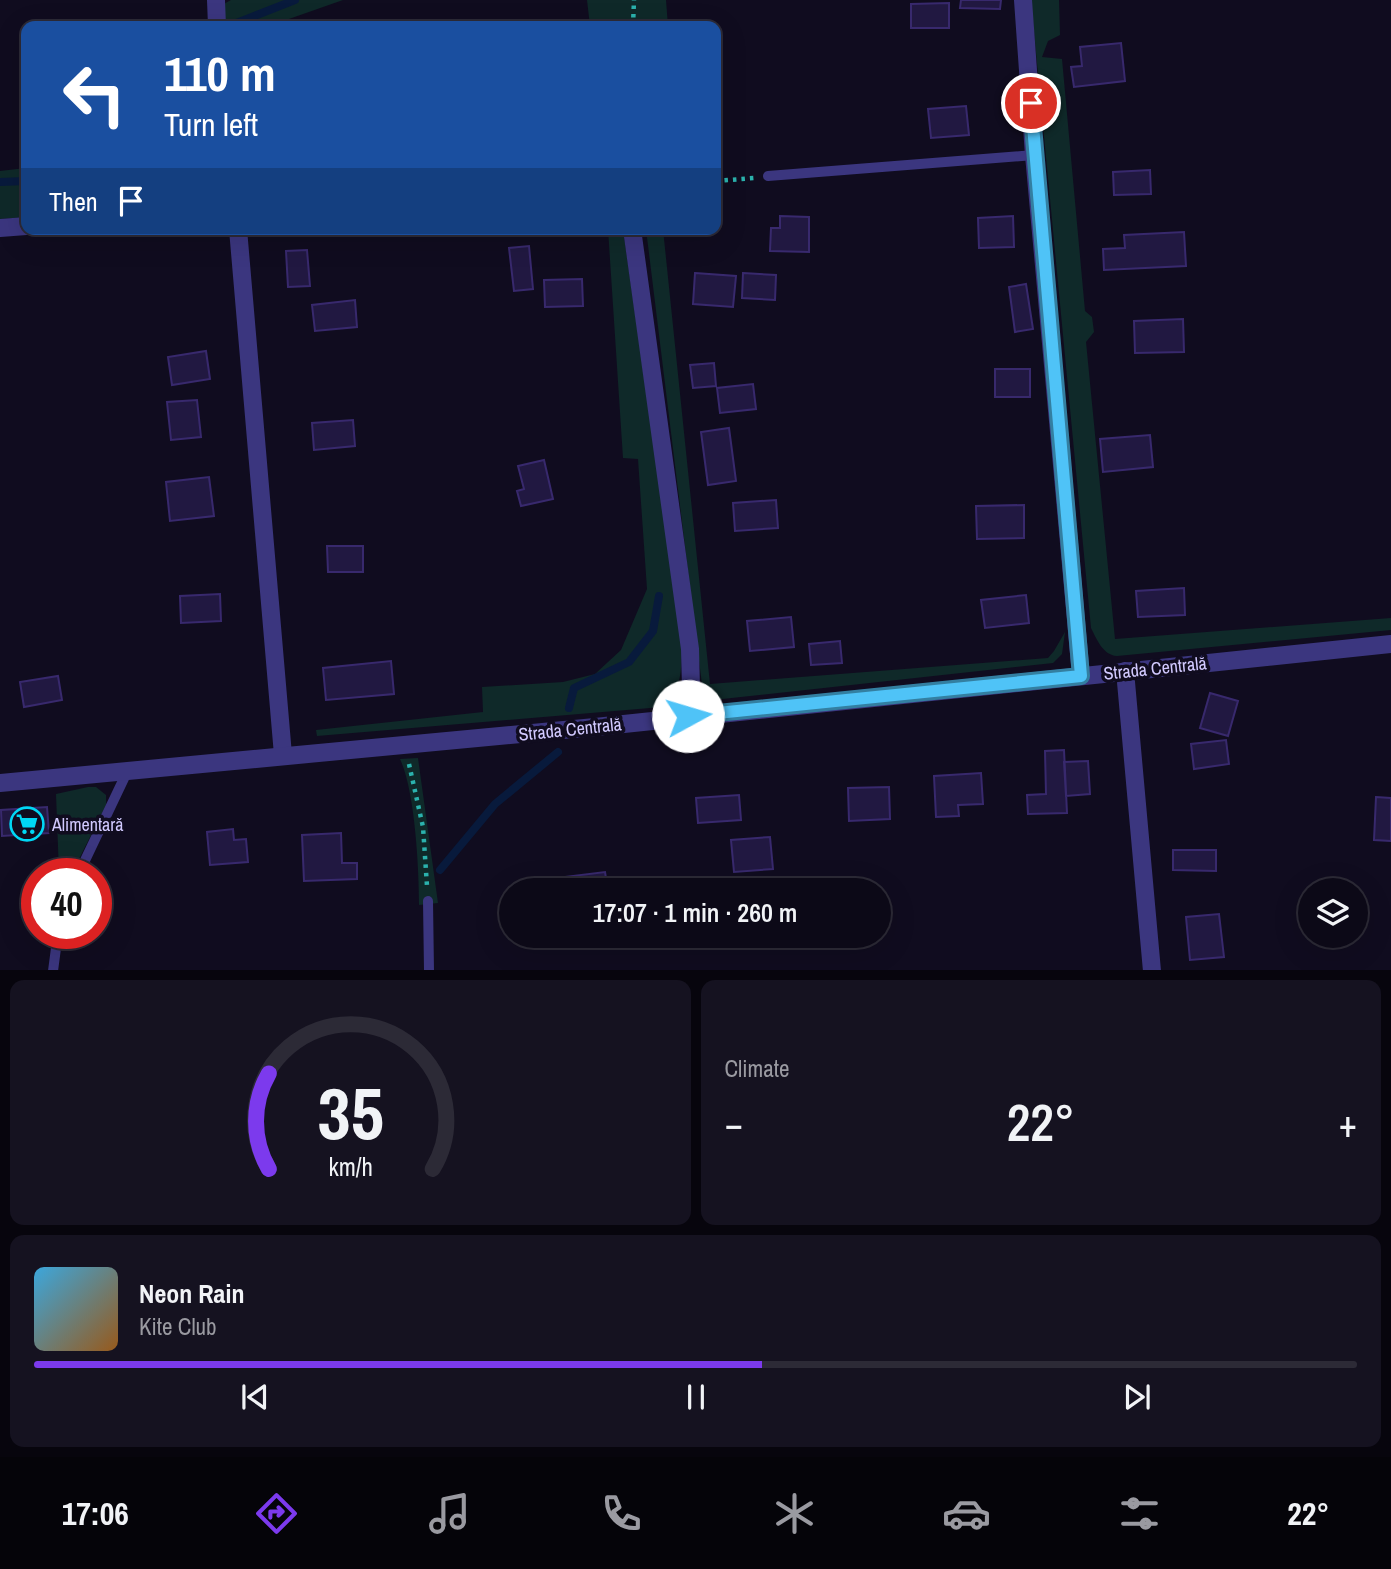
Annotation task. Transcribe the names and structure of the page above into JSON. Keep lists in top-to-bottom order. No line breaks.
{"streets":{"street":["Strada Centrală"]},"places":{"supermarket":["Alimentară"]},"page":{"turn":["110 m","Turn left"],"then":"Then","limit":"40","trip":"17:07 · 1 min · 260 m","tile":"Climate","heat":["−","22°","+"],"song":["Neon Rain","Kite Club"],"tabs":["17:06","22°"],"gauge":["35","km/h"]}}
